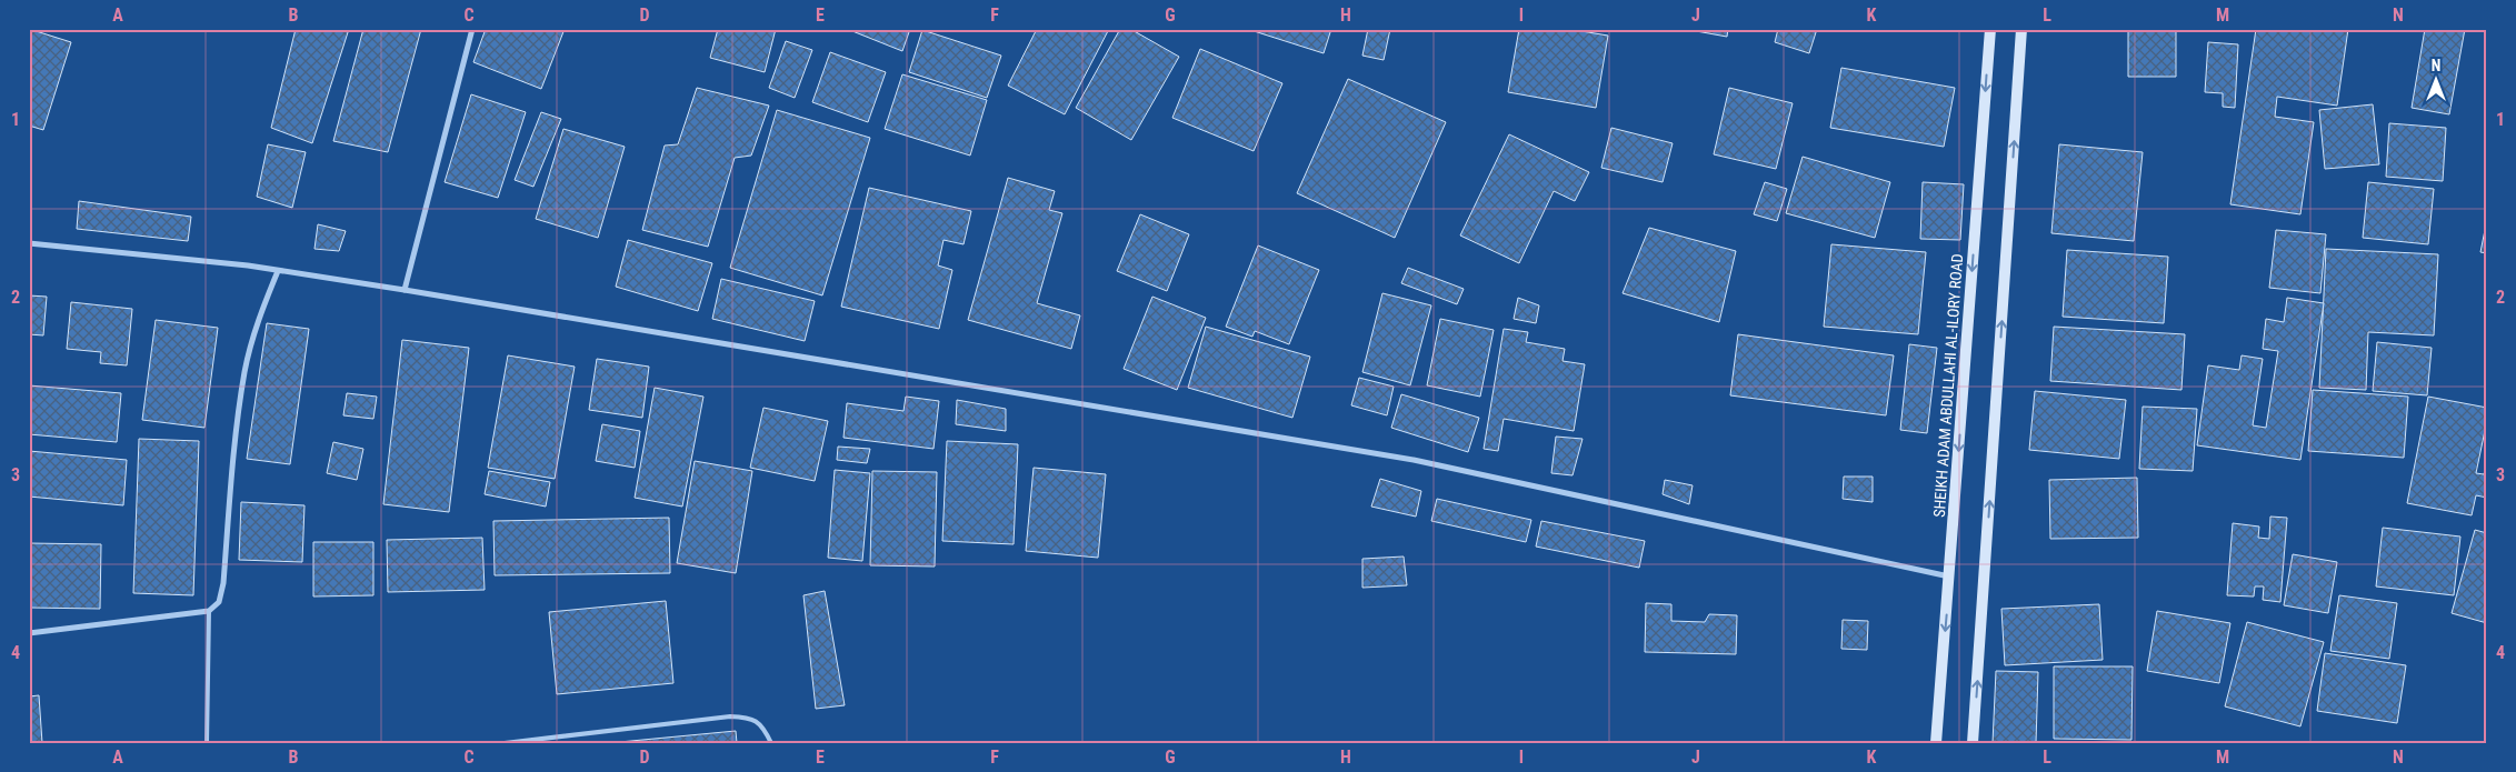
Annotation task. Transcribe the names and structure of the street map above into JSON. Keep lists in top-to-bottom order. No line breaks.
{"streets":{"street":["SHEIKH ADAM ABDULLAHI AL-ILORY ROAD"]},"north":"top","grid":{"columns":["A","B","C","D","E","F","G","H","I","J","K","L","M","N"],"rows":["1","2","3","4"]}}
